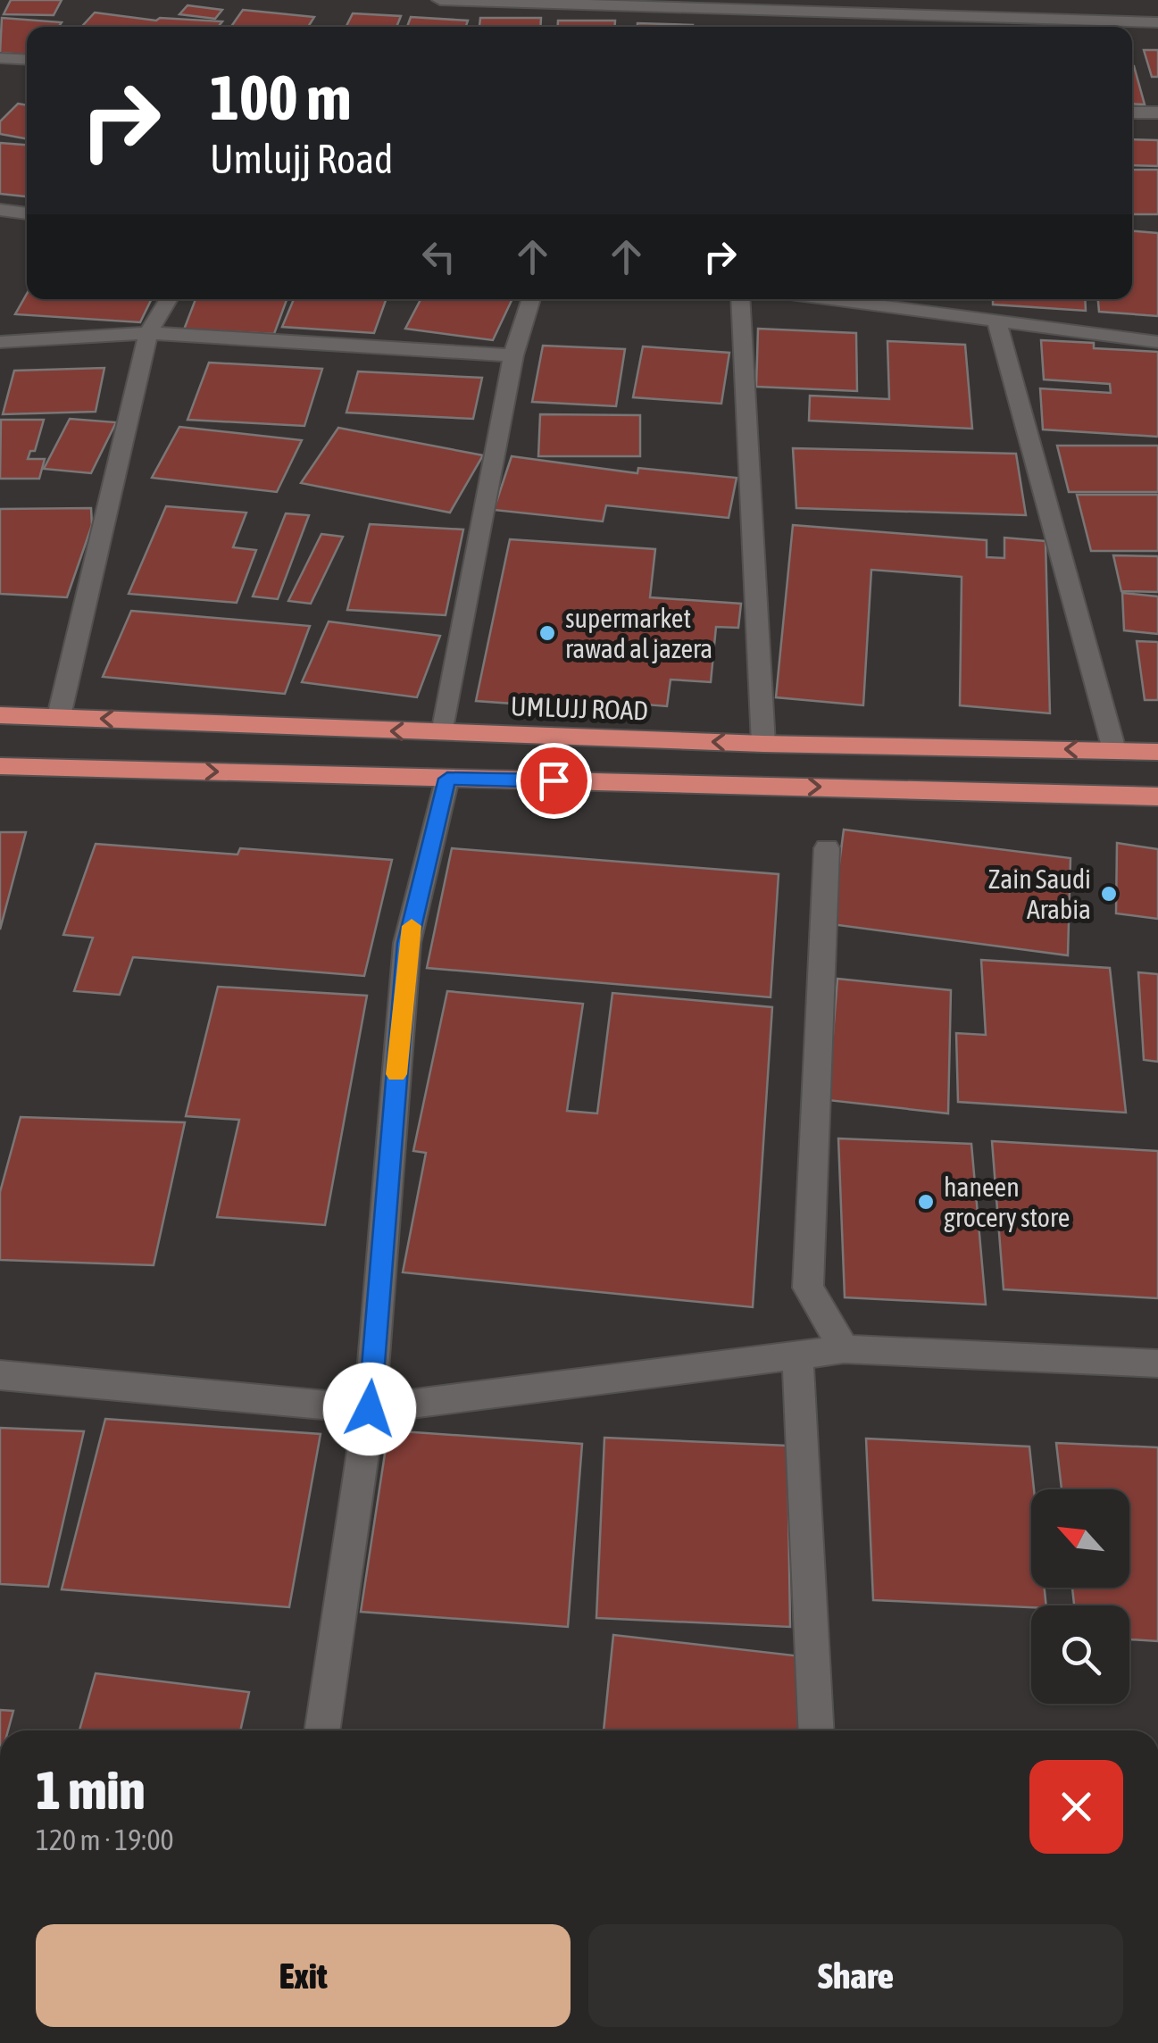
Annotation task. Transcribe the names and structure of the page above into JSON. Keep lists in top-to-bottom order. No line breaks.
{"streets":{"highway":["UMLUJJ ROAD"]},"places":["supermarket rawad al jazera","Zain Saudi Arabia","haneen grocery store"],"north":"top left","page":{"turn":["100 m","Umlujj Road"],"heading":["1 min","120 m · 19:00"],"buttons":["Exit","Share"]}}
